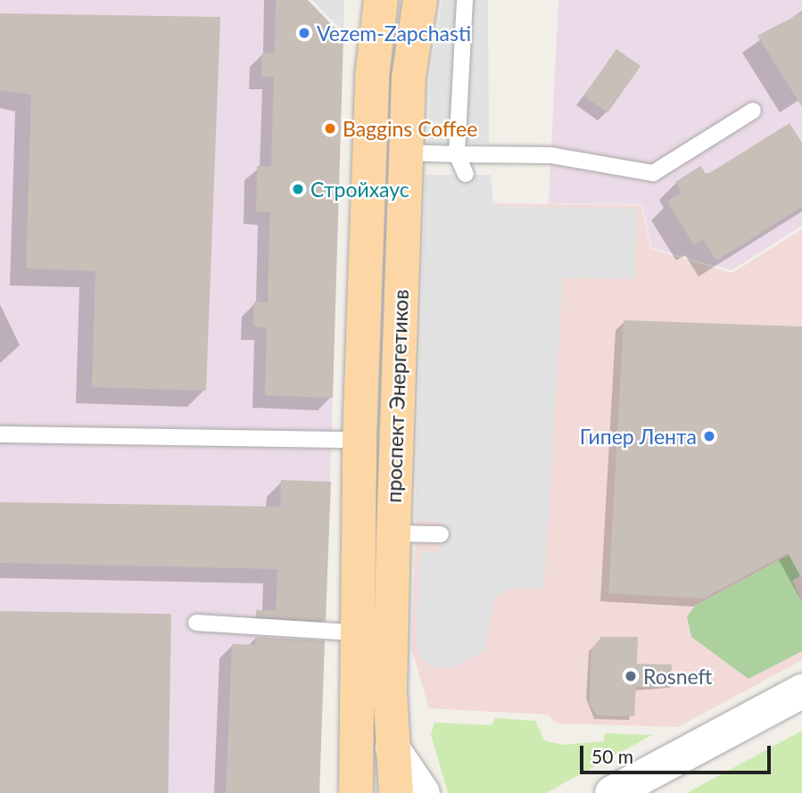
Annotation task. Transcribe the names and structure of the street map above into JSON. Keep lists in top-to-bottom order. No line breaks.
{"streets":{"main road":["проспект Энергетиков"]},"places":["Vezem-Zapchasti","Baggins Coffee","Стройхаус","Гипер Лента","Rosneft"],"scale_bar":"50 m"}
